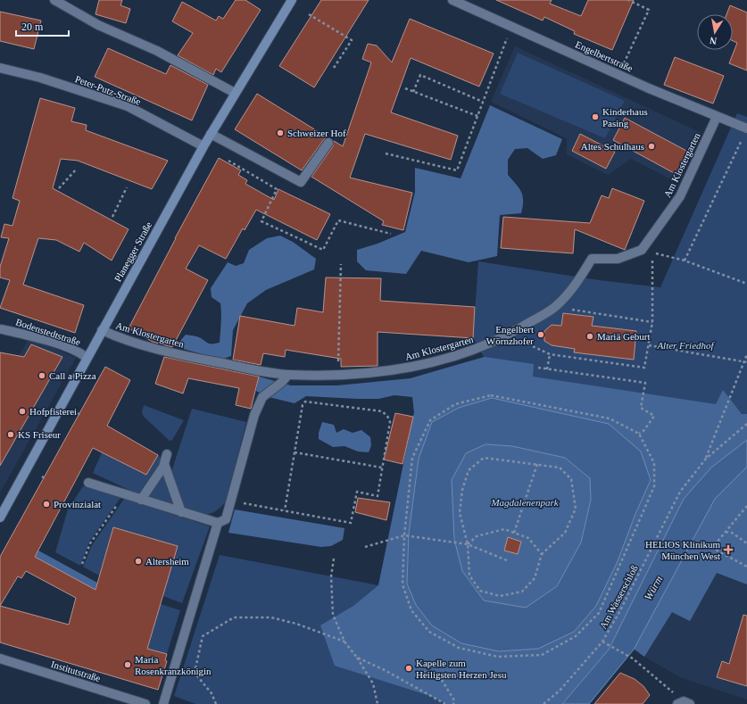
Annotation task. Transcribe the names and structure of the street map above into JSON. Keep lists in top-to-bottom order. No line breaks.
{"streets":{"main road":["Planegger Straße"],"street":["Engelbertstraße","Peter-Putz-Straße","Am Klostergarten","Bodenstedtstraße","Institutstraße"],"path":["Am Wasserschloß"]},"crossings":[["Engelbertstraße","Am Klostergarten"],["Peter-Putz-Straße","Planegger Straße"],["Am Klostergarten","Planegger Straße"],["Planegger Straße","Bodenstedtstraße"]],"water":["Würm"],"parks":["Alter Friedhof","Magdalenenpark"],"places":{"other":["Kinderhaus Pasing","Schweizer Hof","Altes Schulhaus","Engelbert Wörnzhofer","Mariä Geburt","Call a Pizza","Hofpfisterei","KS Friseur","Provinzialat","Altersheim","Maria Rosenkranzkönigin","Kapelle zum Heiligsten Herzen Jesu"],"health":["HELIOS Klinikum München West"]},"scale_bar":"20 m","north":"bottom"}
